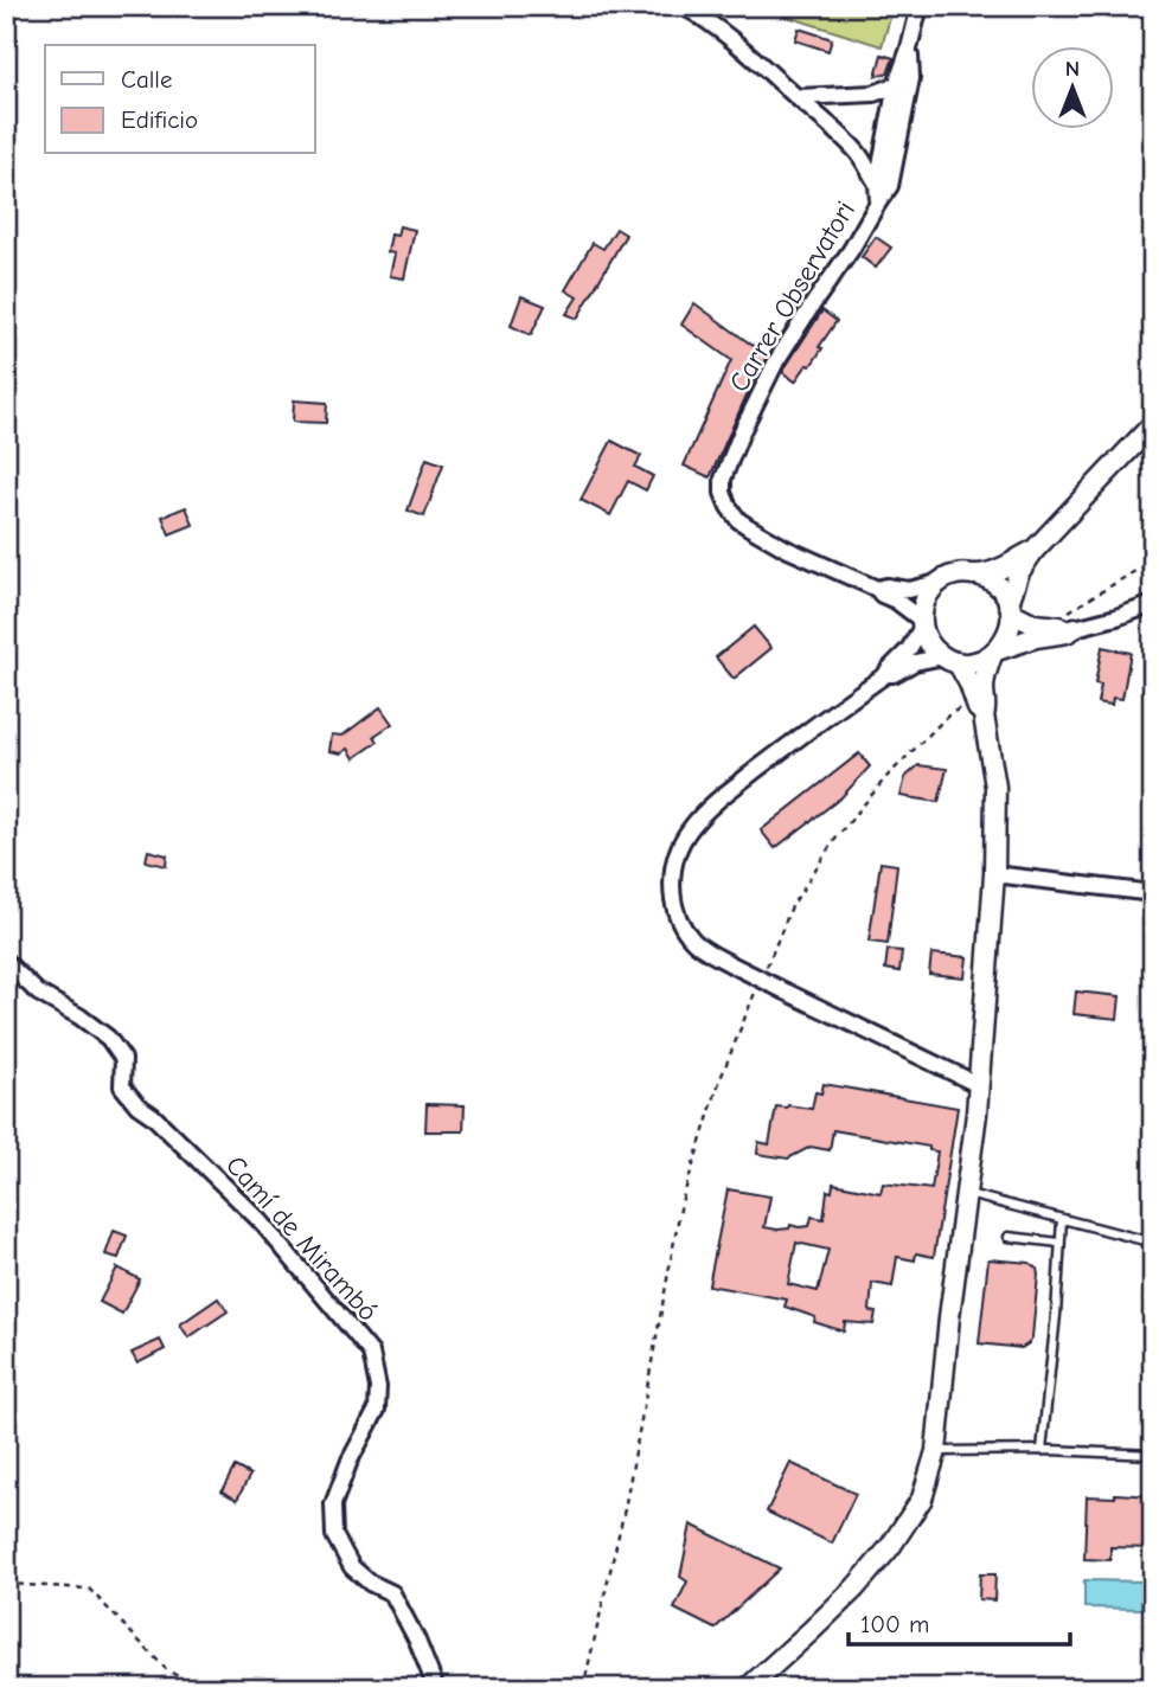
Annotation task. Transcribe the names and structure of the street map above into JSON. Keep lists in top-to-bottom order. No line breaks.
{"streets":{"street":["Carrer Observatori","Camí de Mirambó"]},"legend":["Calle","Edificio"],"scale_bar":"100 m","north":"top"}
